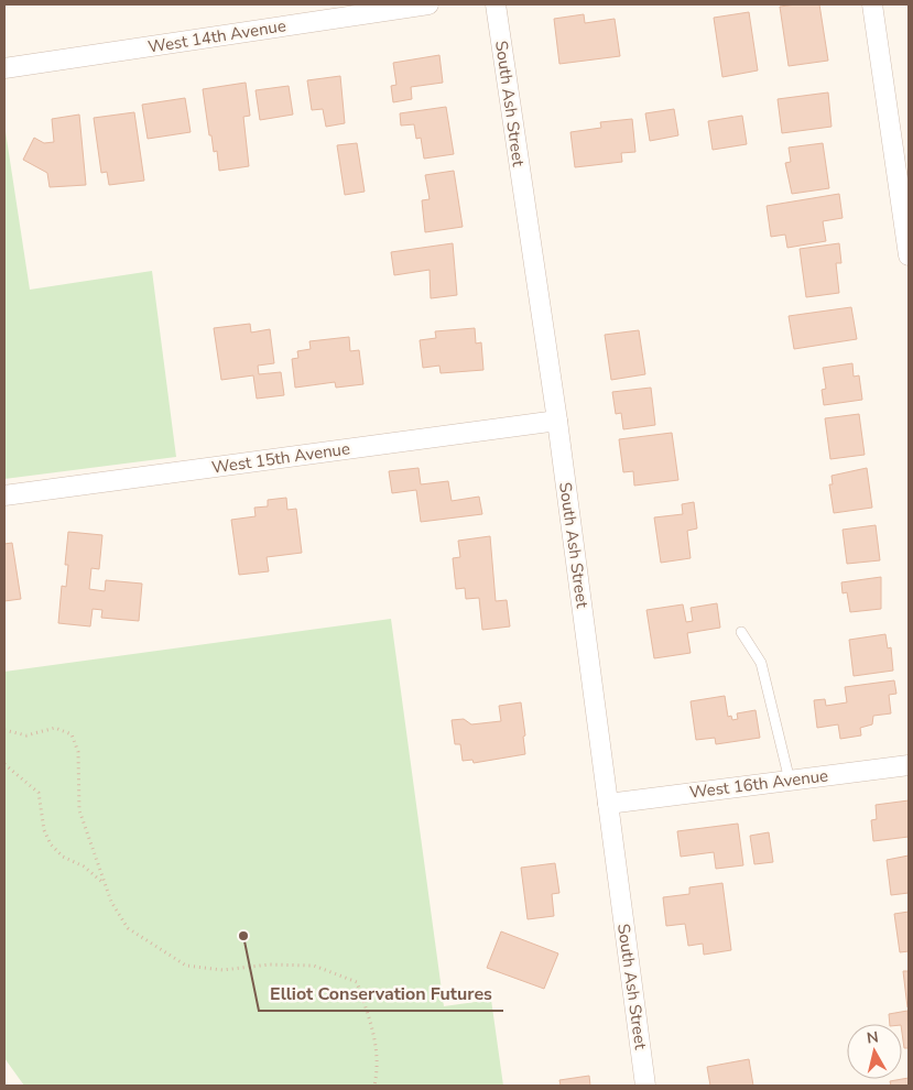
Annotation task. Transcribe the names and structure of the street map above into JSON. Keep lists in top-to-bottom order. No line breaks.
{"streets":{"street":["West 14th Avenue","South Ash Street","West 15th Avenue","West 16th Avenue"]},"crossings":[["South Ash Street","West 15th Avenue"],["South Ash Street","West 16th Avenue"]],"places":["Elliot Conservation Futures"],"north":"top"}
